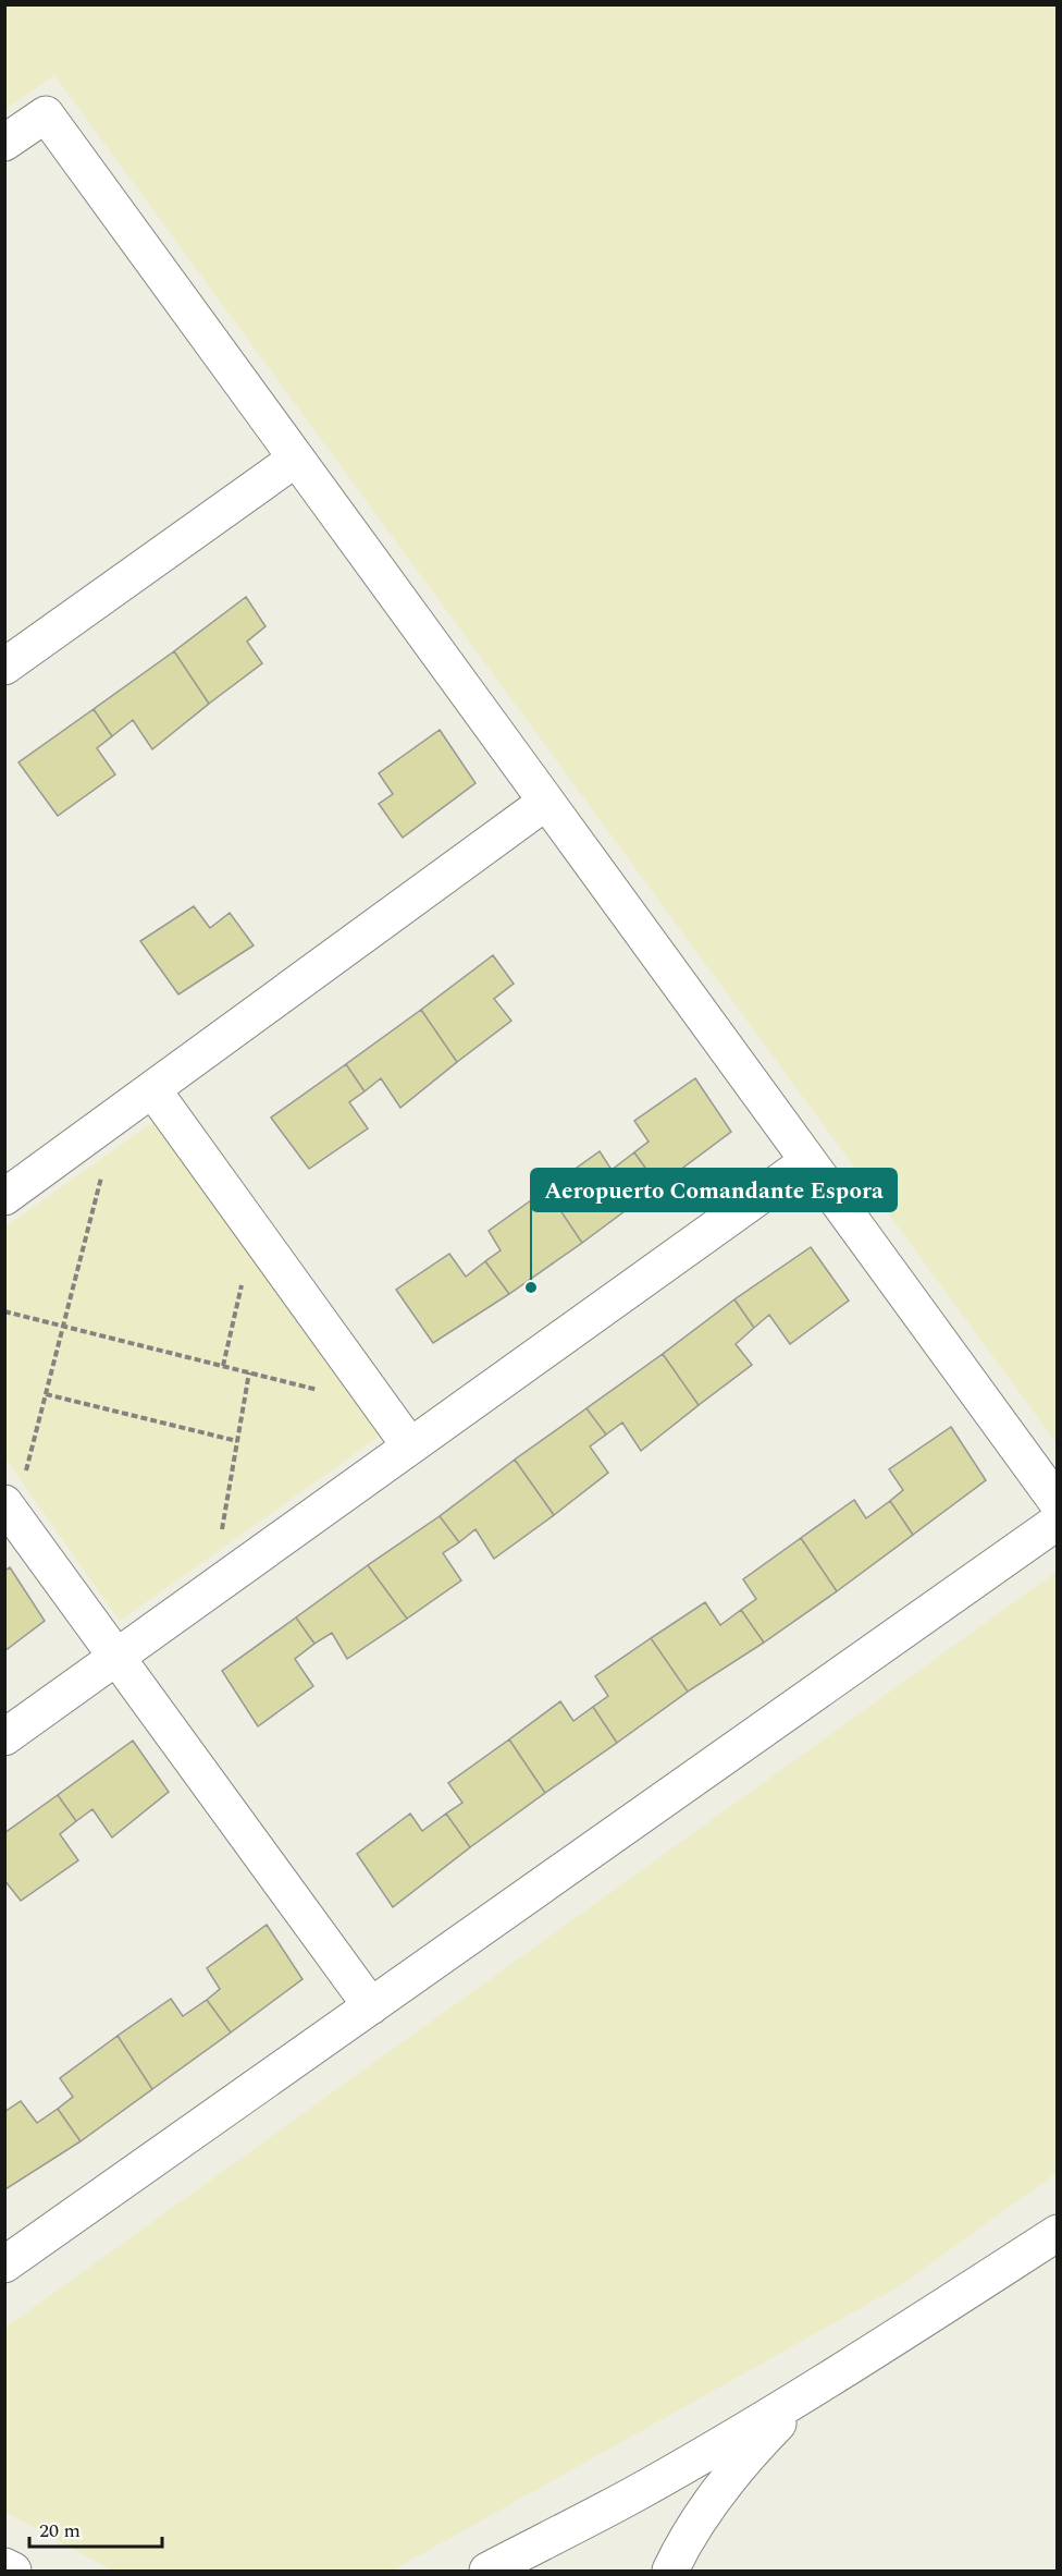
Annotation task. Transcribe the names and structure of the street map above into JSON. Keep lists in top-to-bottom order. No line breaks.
{"places":["Aeropuerto Comandante Espora"],"scale_bar":"20 m"}
